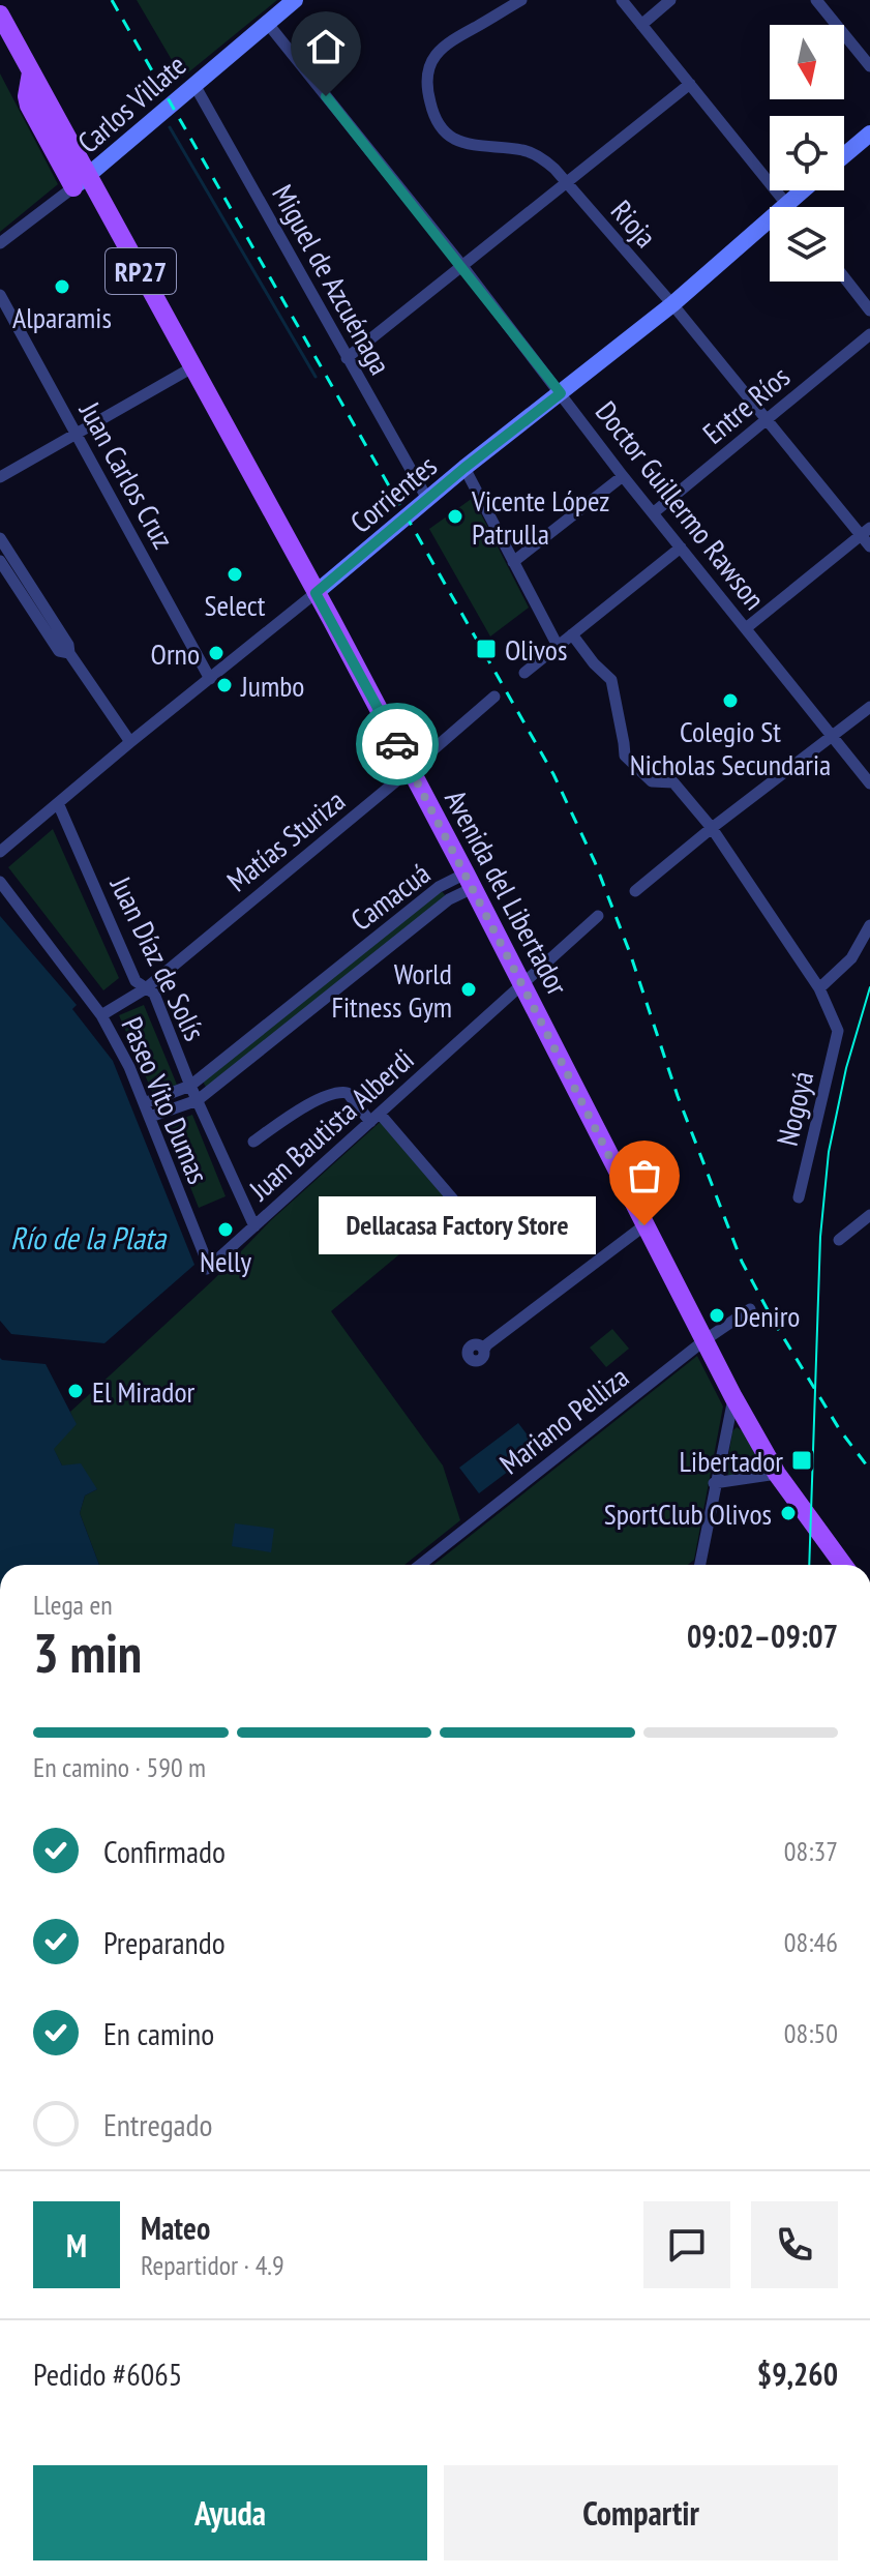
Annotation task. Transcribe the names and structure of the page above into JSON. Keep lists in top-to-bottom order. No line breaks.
{"streets":{"main road":["RP27","Avenida del Libertador"],"street":["Carlos Villate","Rioja","Miguel de Azcuénaga","Entre Ríos","Juan Carlos Cruz","Corrientes","Doctor Guillermo Rawson","Matías Sturiza","Camacuá","Juan Díaz de Solís","Paseo Vito Dumas","Nogoyá","Juan Bautista Alberdi","Mariano Pelliza"]},"crossings":[["Carlos Villate","Miguel de Azcuénaga"],["Carlos Villate","Doctor Guillermo Rawson"],["Carlos Villate","Avenida del Libertador"],["Rioja","Entre Ríos"],["Rioja","Corrientes"],["Miguel de Azcuénaga","Corrientes"],["Entre Ríos","Doctor Guillermo Rawson"],["Juan Carlos Cruz","Corrientes"],["Corrientes","Doctor Guillermo Rawson"],["Corrientes","Avenida del Libertador"],["Corrientes","Juan Díaz de Solís"],["Matías Sturiza","Avenida del Libertador"],["Matías Sturiza","Juan Díaz de Solís"],["Matías Sturiza","Paseo Vito Dumas"],["Avenida del Libertador","Camacuá"],["Avenida del Libertador","Juan Bautista Alberdi"],["Avenida del Libertador","Mariano Pelliza"],["Camacuá","Juan Díaz de Solís"],["Camacuá","Paseo Vito Dumas"],["Juan Díaz de Solís","Juan Bautista Alberdi"],["Paseo Vito Dumas","Juan Bautista Alberdi"]],"water":["Río de la Plata"],"places":{"other":["Alparamis","Vicente López Patrulla","Select","Orno","Jumbo","Colegio St Nicholas Secundaria","World Fitness Gym","Dellacasa Factory Store","Nelly","Deniro","El Mirador","SportClub Olivos"],"transit":["Olivos","Libertador"]},"north":"bottom","page":{"bubble":"Dellacasa Factory Store","heading":["3 min","Llega en","09:02–09:07"],"panel":["Mateo","Repartidor · 4.9","Pedido #6065","$9,260"],"bar":"En camino · 590 m","list":[["Confirmado","08:37"],["Preparando","08:46"],["En camino","08:50"],"Entregado"],"round":"M","buttons":["Ayuda","Compartir"]}}
